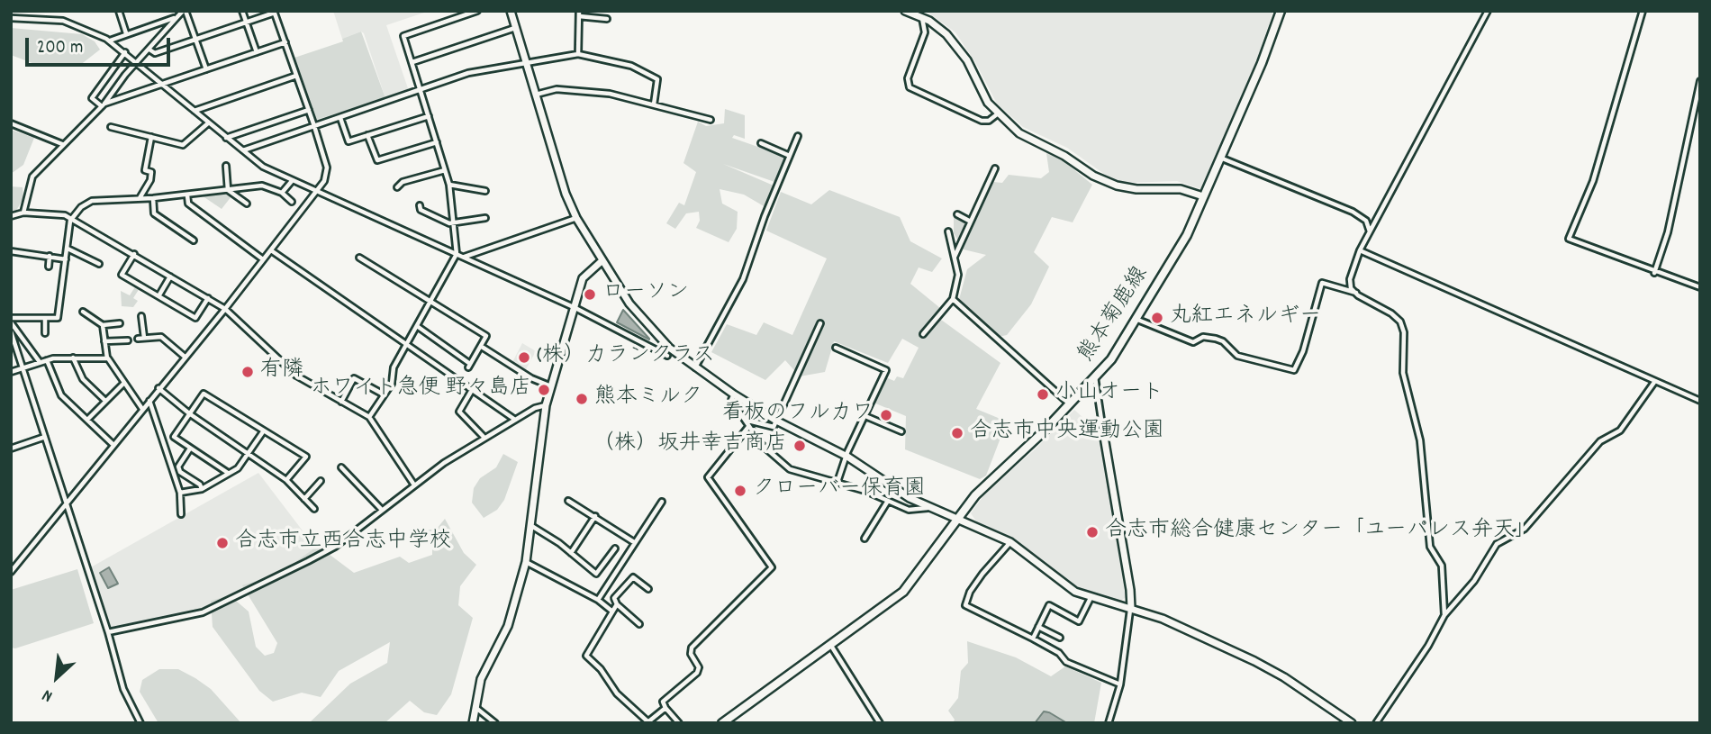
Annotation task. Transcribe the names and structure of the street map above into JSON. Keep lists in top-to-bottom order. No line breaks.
{"streets":{"main road":["熊本菊鹿線"]},"places":["ローソン","丸紅エネルギー","(株）カランクラス","有隣","ホワイト急便 野々島店","小山オート","熊本ミルク","看板のフルカワ","合志市中央運動公園","（株）坂井幸吉商店","クローバー保育園","合志市総合健康センター「ユーパレス弁天」","合志市立西合志中学校"],"scale_bar":"200 m","north":"bottom left"}
